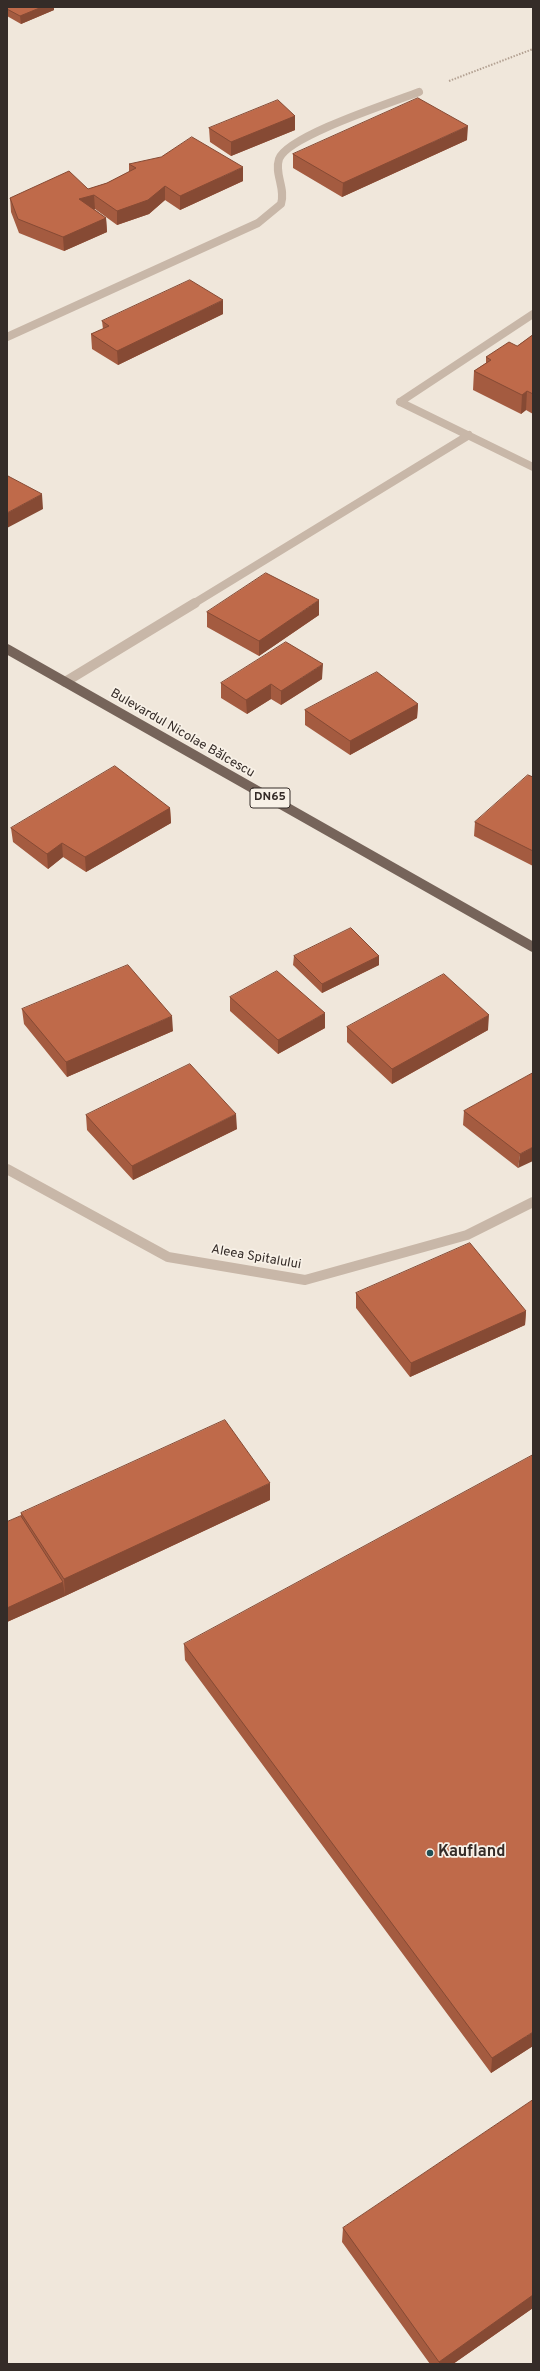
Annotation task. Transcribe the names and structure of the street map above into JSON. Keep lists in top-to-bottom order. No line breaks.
{"streets":{"main road":["Bulevardul Nicolae Bălcescu","DN65"],"street":["Aleea Spitalului"]},"places":["Kaufland"]}
